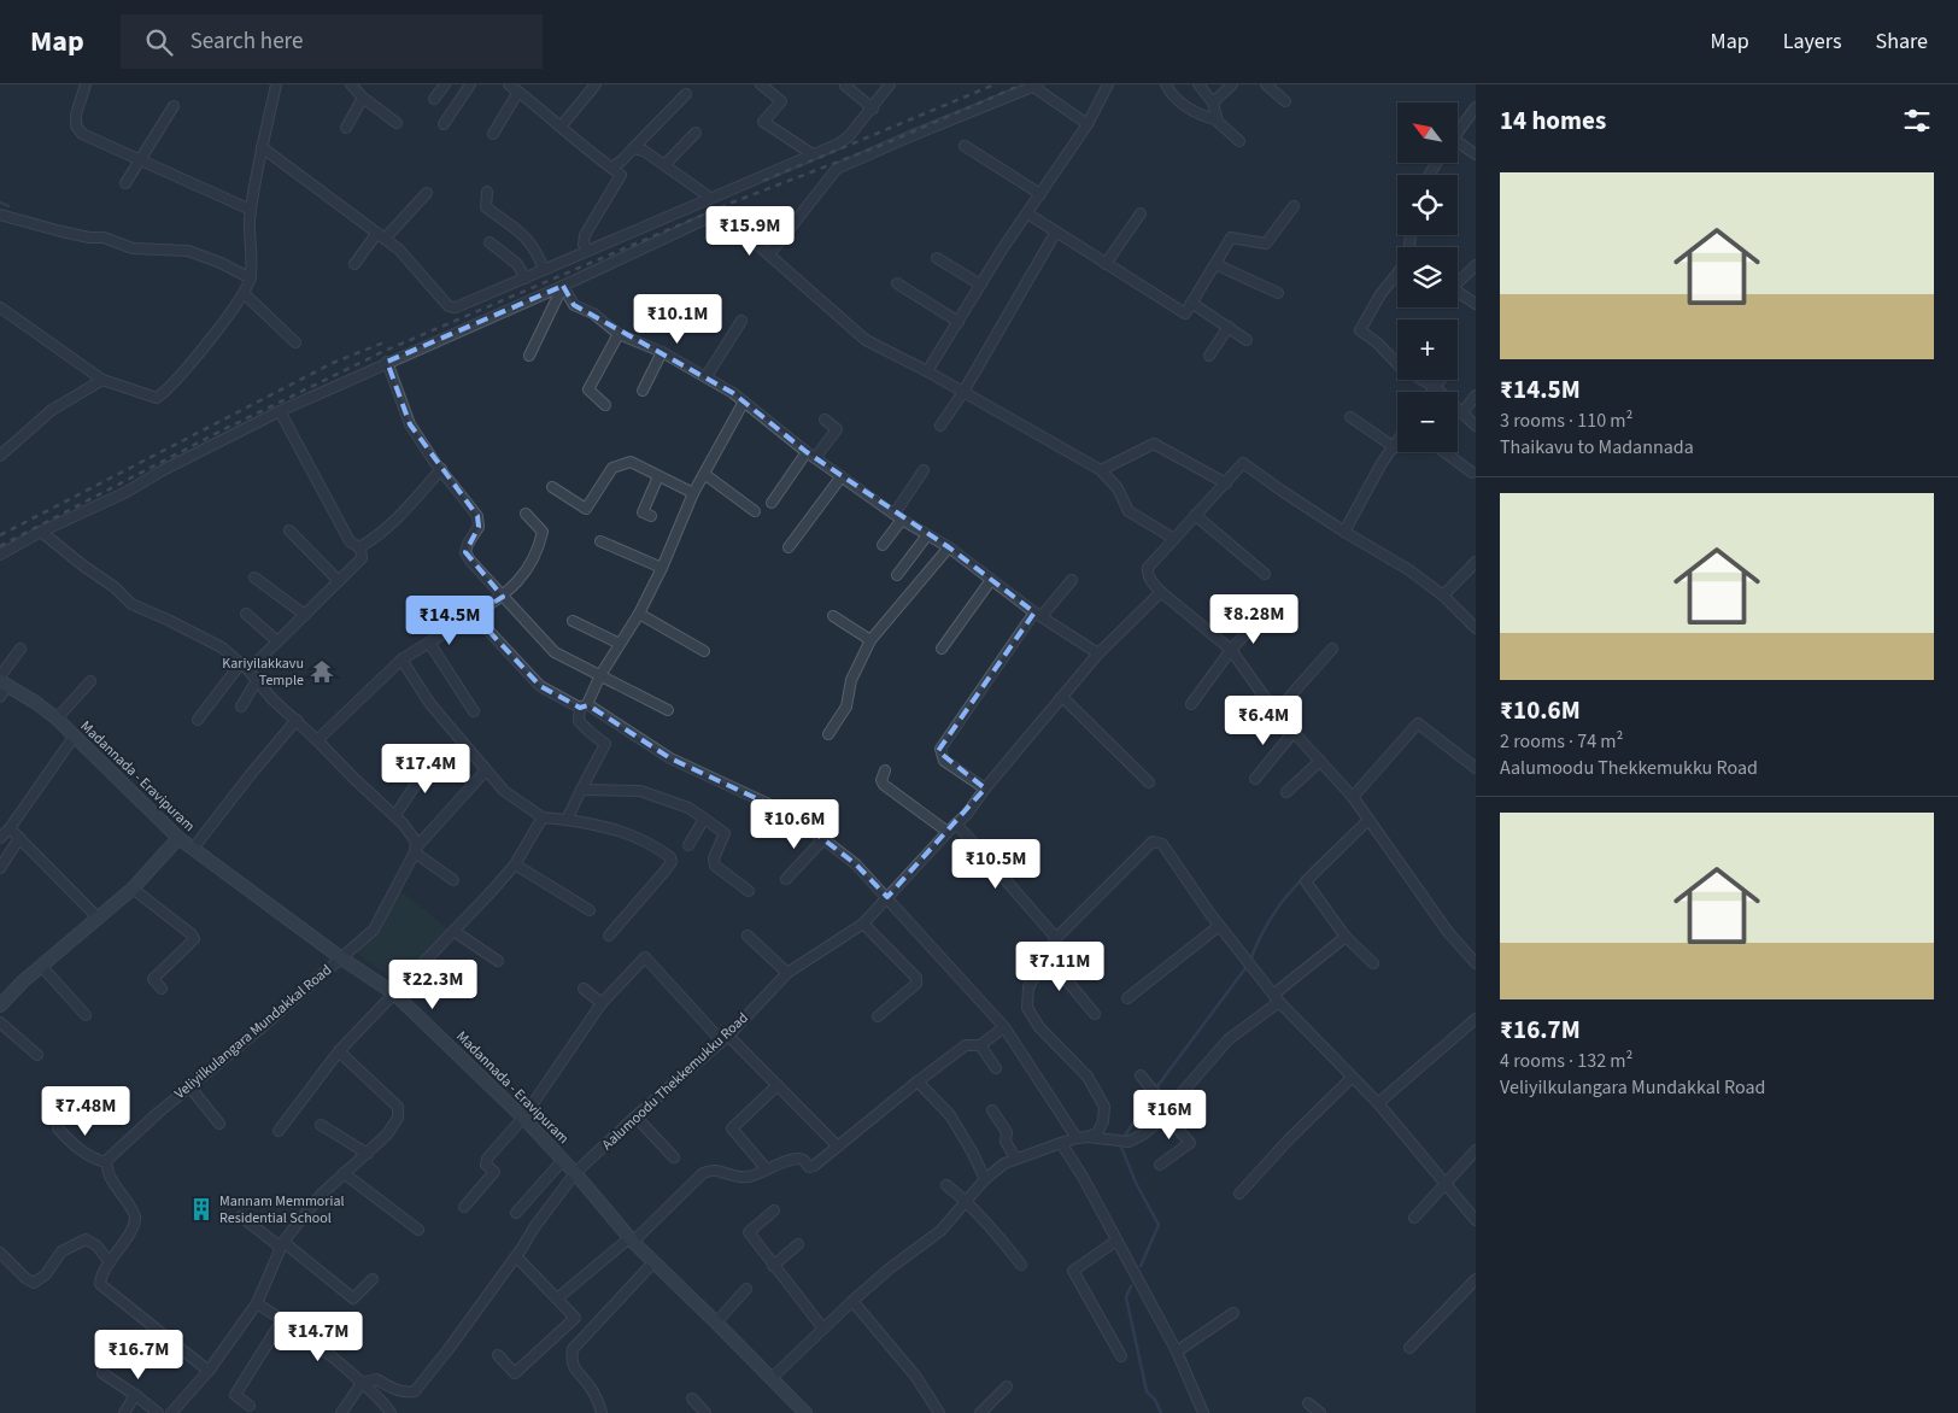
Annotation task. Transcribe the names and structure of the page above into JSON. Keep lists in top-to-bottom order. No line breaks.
{"streets":{"main road":["Madannada - Eravipuram"],"street":["Veliyilkulangara Mundakkal Road","Aalumoodu Thekkemukku Road"]},"crossings":[["Madannada - Eravipuram","Veliyilkulangara Mundakkal Road"],["Madannada - Eravipuram","Aalumoodu Thekkemukku Road"]],"places":{"temple":["Kariyilakkavu Temple"],"building":["Mannam Memmorial Residential School"]},"north":"top left","page":{"header":"Map","search":"Search here","nav":["Map","Layers","Share"],"heading":"14 homes","map_buttons":["+","−"],"list":[{"name":"₹14.5M","note":"3 rooms · 110 m² · Thaikavu to Madannada"},{"name":"₹10.6M","note":"2 rooms · 74 m² · Aalumoodu Thekkemukku Road"},{"name":"₹16.7M","note":"4 rooms · 132 m² · Veliyilkulangara Mundakkal Road"}],"price":["₹15.9M","₹10.1M","₹8.28M","₹14.5M","₹6.4M","₹17.4M","₹10.6M","₹10.5M","₹7.11M","₹22.3M","₹7.48M","₹16M","₹14.7M","₹16.7M"]}}
